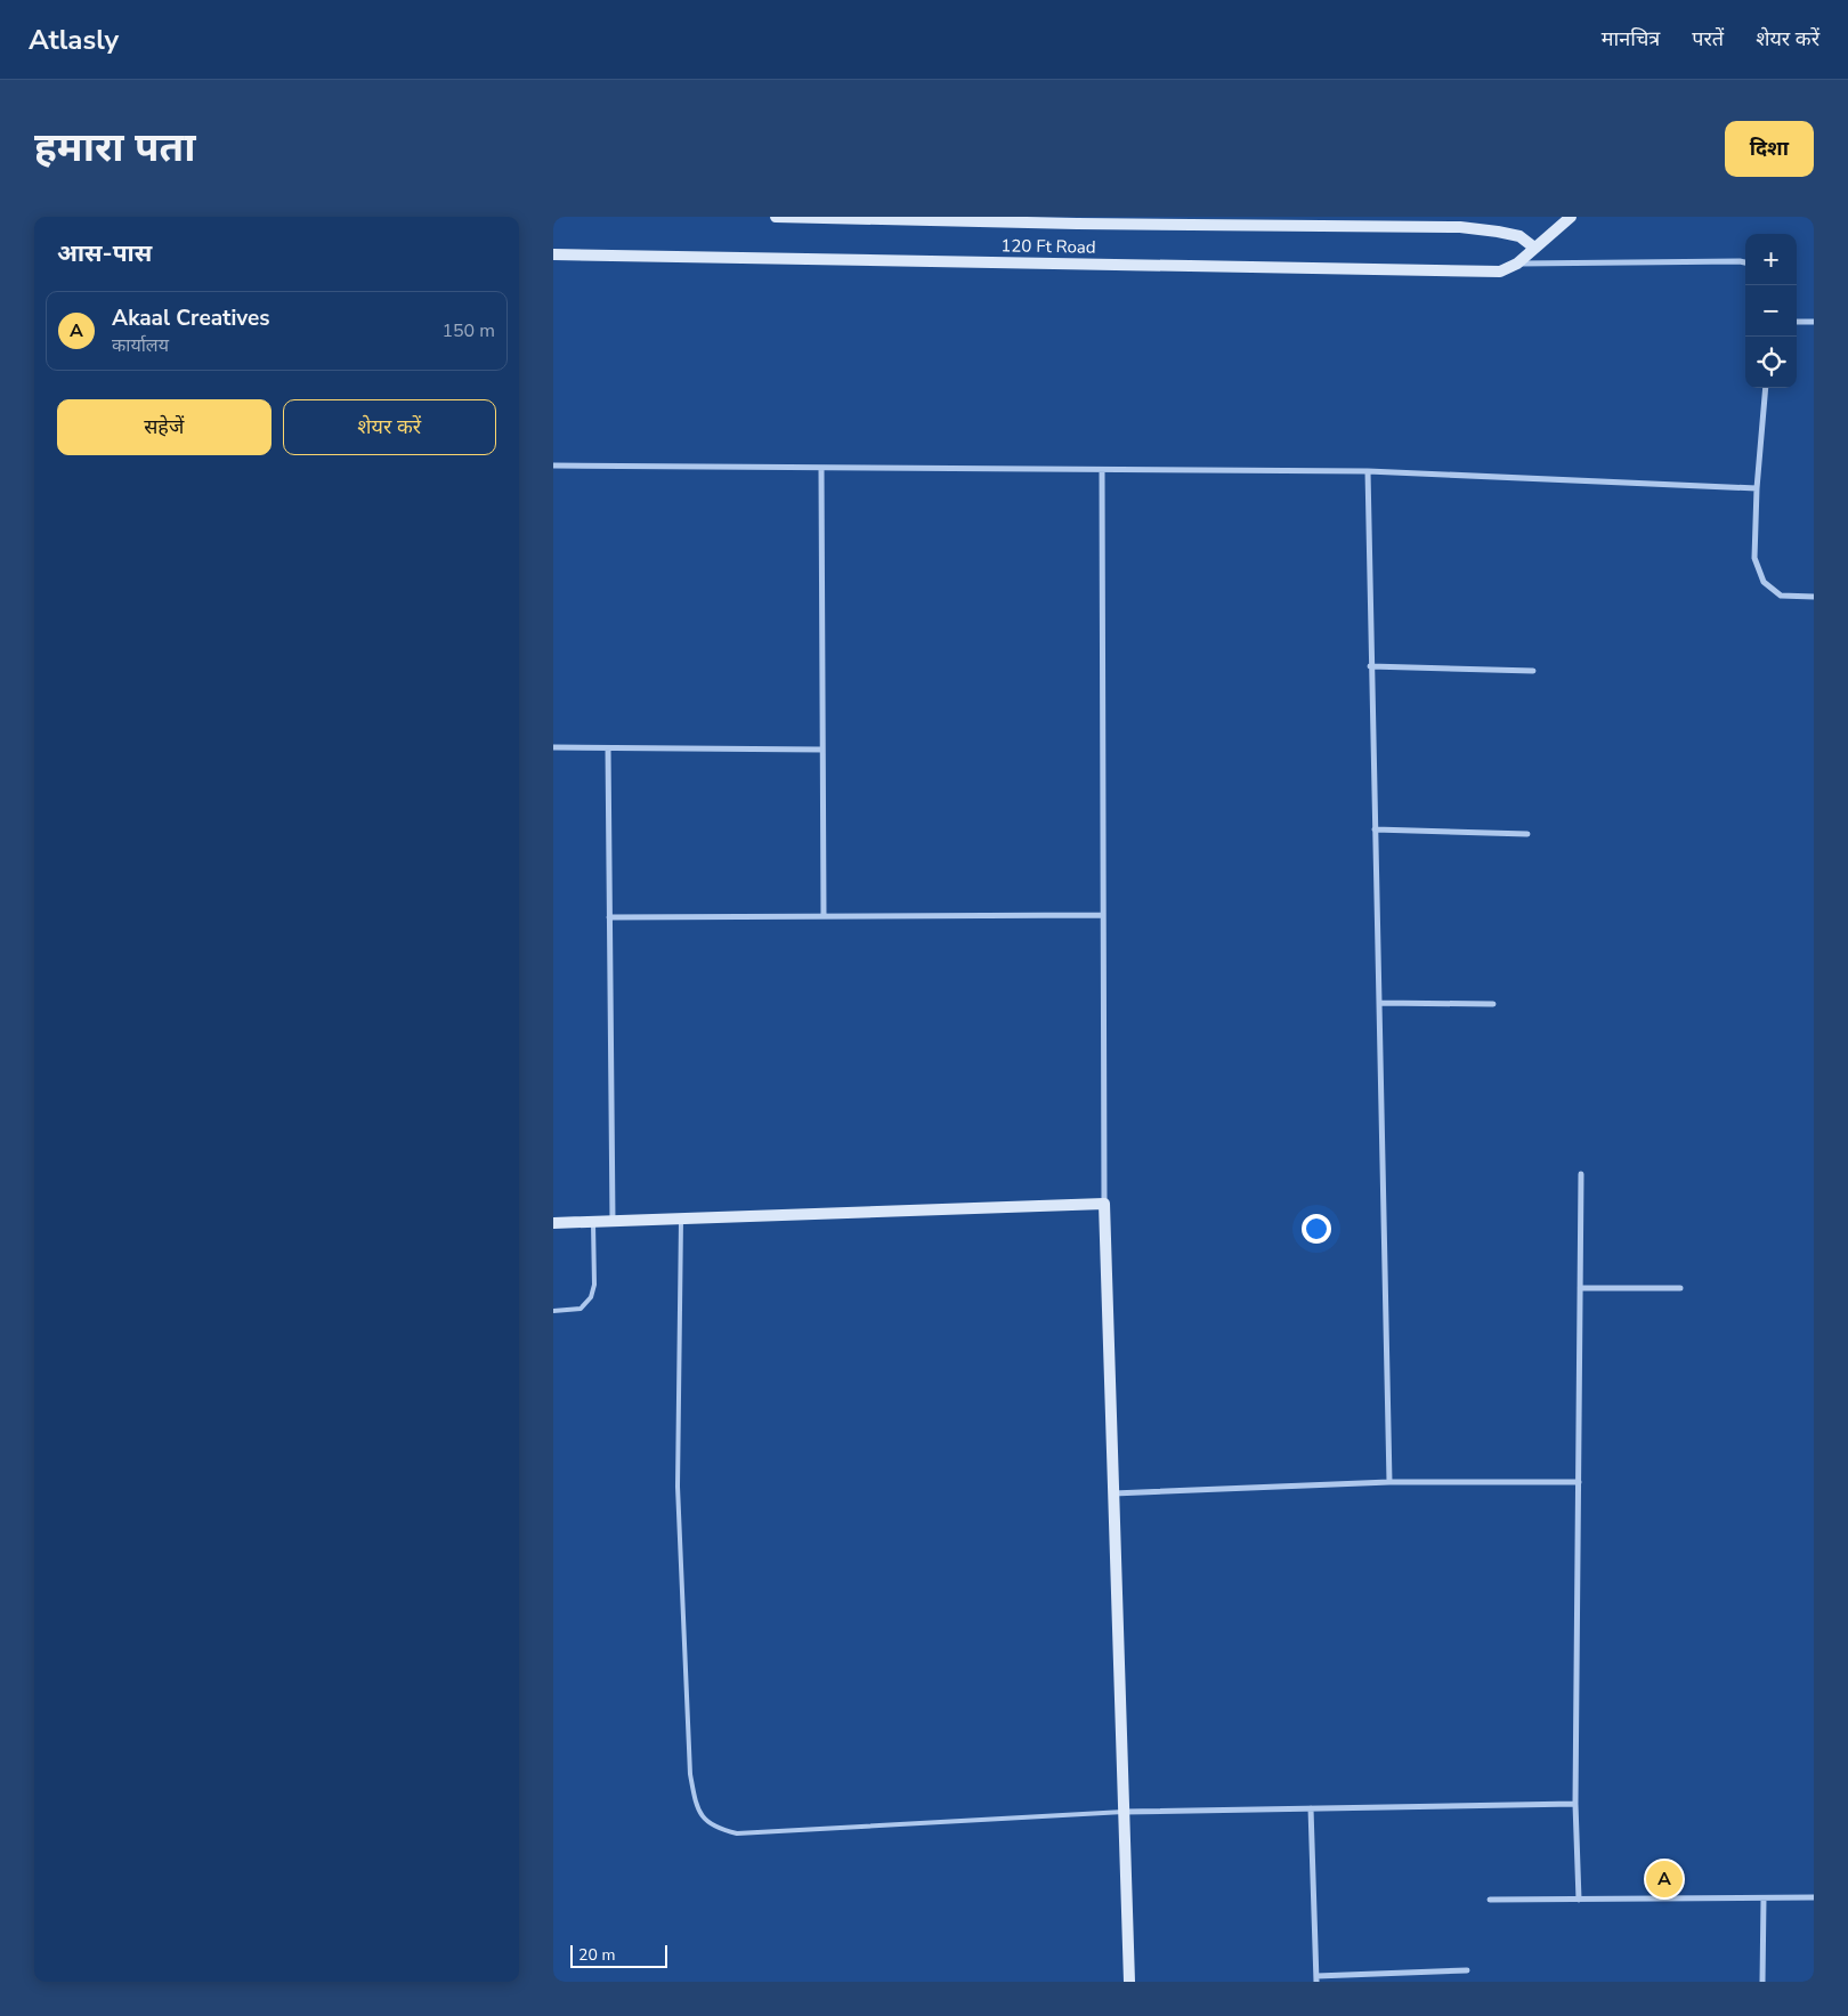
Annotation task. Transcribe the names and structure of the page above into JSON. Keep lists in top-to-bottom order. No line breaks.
{"streets":{"street":["120 Ft Road"]},"scale_bar":"20 m","page":{"header":"Atlasly","nav":["मानचित्र","परतें","शेयर करें"],"title":"हमारा पता","buttons":["दिशा",["सहेजें","शेयर करें"]],"heading":"आस-पास","map_buttons":["+","−"],"list":[{"mark":"A","name":"Akaal Creatives","note":"कार्यालय","value":"150 m"}],"pins":"A","scale":"20 m"}}
